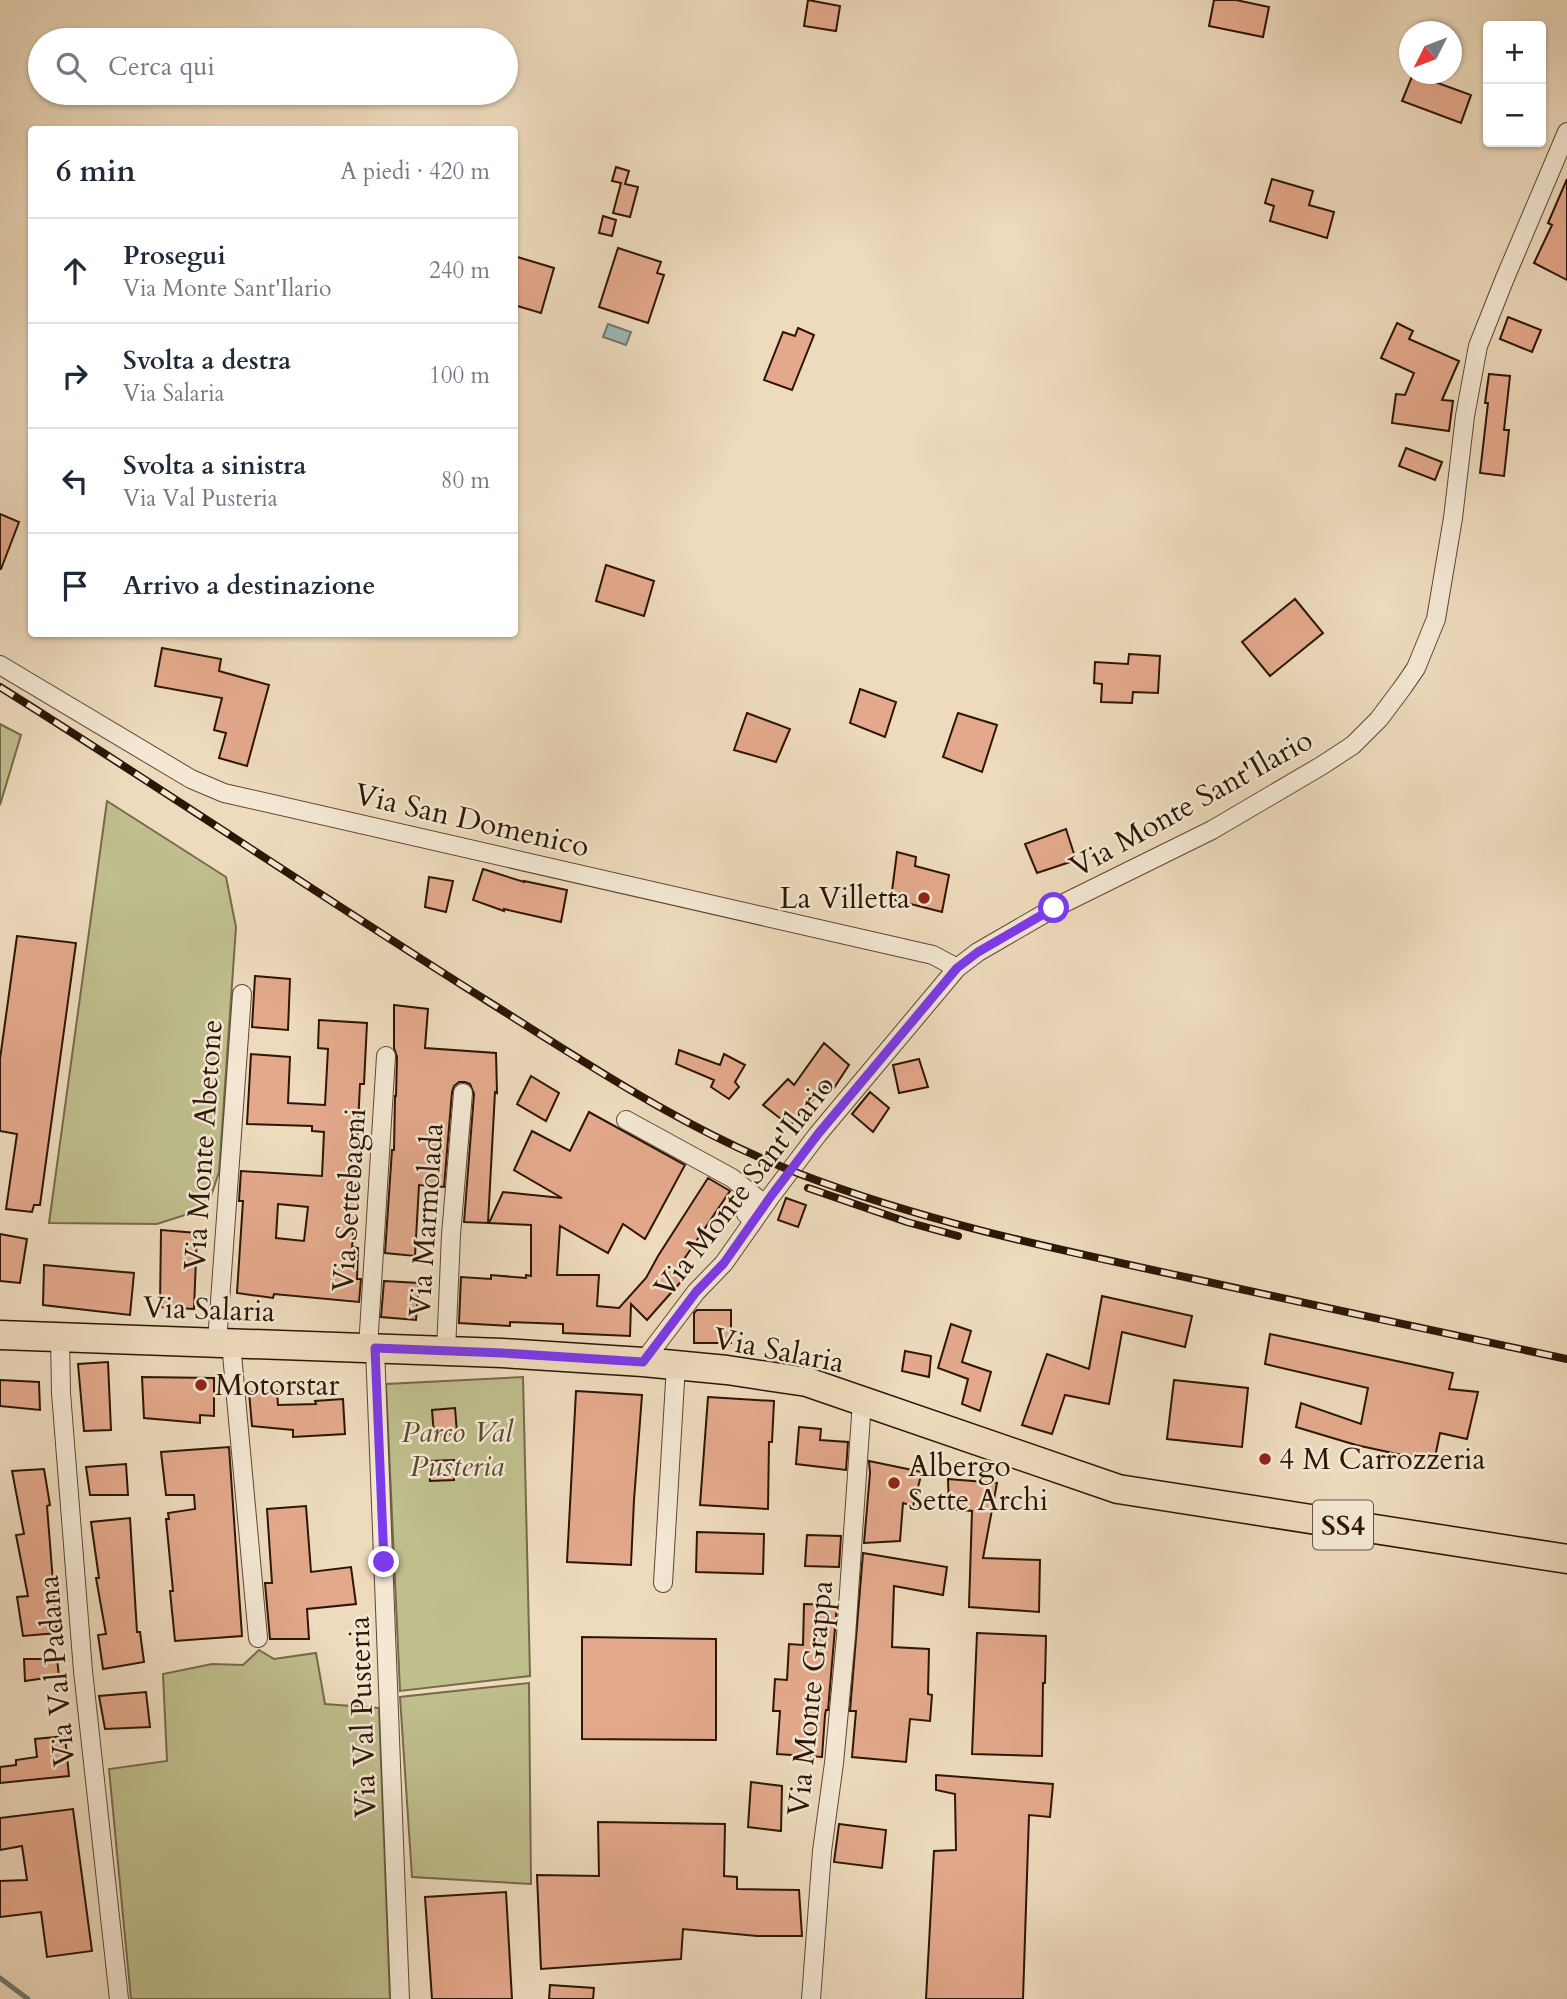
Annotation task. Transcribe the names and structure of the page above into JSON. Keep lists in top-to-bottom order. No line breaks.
{"streets":{"main road":["Via Salaria","SS4"],"street":["Via Monte Sant'Ilario","Via San Domenico","Via Monte Abetone","Via Settebagni","Via Marmolada","Via Val Padana","Via Monte Grappa","Via Val Pusteria"]},"crossings":[["Via Monte Sant'Ilario","Via San Domenico"],["Via Monte Sant'Ilario","Via Salaria"],["Via Monte Abetone","Via Salaria"],["Via Settebagni","Via Salaria"],["Via Settebagni","Via Val Pusteria"],["Via Marmolada","Via Salaria"],["Via Salaria","Via Val Padana"],["Via Salaria","Via Monte Grappa"],["Via Salaria","Via Val Pusteria"]],"parks":["Parco Val Pusteria"],"places":["La Villetta","Motorstar","4 M Carrozzeria","Albergo Sette Archi"],"north":"bottom left","page":{"map_buttons":["+","−"],"search":"Cerca qui","heading":["6 min","A piedi · 420 m"],"list":[["Prosegui","Via Monte Sant'Ilario","240 m"],["Svolta a destra","Via Salaria","100 m"],["Svolta a sinistra","Via Val Pusteria","80 m"],"Arrivo a destinazione"]}}
